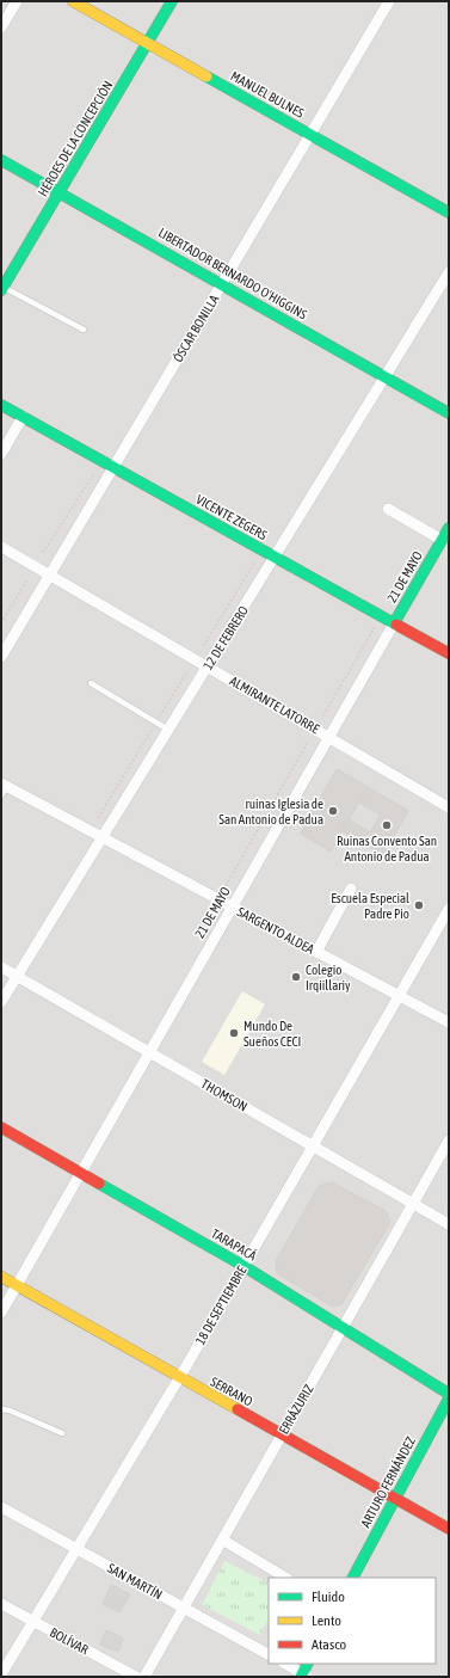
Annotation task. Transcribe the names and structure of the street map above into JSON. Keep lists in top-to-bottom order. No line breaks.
{"streets":{"street":["MANUEL BULNES","HÉROES DE LA CONCEPCIÓN","LIBERTADOR BERNARDO O'HIGGINS","ÓSCAR BONILLA","VICENTE ZEGERS","21 DE MAYO","12 DE FEBRERO","ALMIRANTE LATORRE","SARGENTO ALDEA","THOMSON","TARAPACÁ","18 DE SEPTIEMBRE","SERRANO","ERRÁZURIZ","ARTURO FERNÁNDEZ","SAN MARTÍN","BOLÍVAR"]},"crossings":[["MANUEL BULNES","HÉROES DE LA CONCEPCIÓN"],["MANUEL BULNES","ÓSCAR BONILLA"],["HÉROES DE LA CONCEPCIÓN","LIBERTADOR BERNARDO O'HIGGINS"],["LIBERTADOR BERNARDO O'HIGGINS","ÓSCAR BONILLA"],["LIBERTADOR BERNARDO O'HIGGINS","12 DE FEBRERO"],["ÓSCAR BONILLA","VICENTE ZEGERS"],["ÓSCAR BONILLA","ALMIRANTE LATORRE"],["VICENTE ZEGERS","21 DE MAYO"],["VICENTE ZEGERS","12 DE FEBRERO"],["21 DE MAYO","ALMIRANTE LATORRE"],["21 DE MAYO","SARGENTO ALDEA"],["21 DE MAYO","THOMSON"],["21 DE MAYO","TARAPACÁ"],["21 DE MAYO","SERRANO"],["12 DE FEBRERO","ALMIRANTE LATORRE"],["12 DE FEBRERO","SARGENTO ALDEA"],["12 DE FEBRERO","THOMSON"],["SARGENTO ALDEA","18 DE SEPTIEMBRE"],["THOMSON","18 DE SEPTIEMBRE"],["THOMSON","ERRÁZURIZ"],["TARAPACÁ","18 DE SEPTIEMBRE"],["TARAPACÁ","ERRÁZURIZ"],["18 DE SEPTIEMBRE","SERRANO"],["18 DE SEPTIEMBRE","SAN MARTÍN"],["18 DE SEPTIEMBRE","BOLÍVAR"],["SERRANO","ERRÁZURIZ"],["SERRANO","ARTURO FERNÁNDEZ"],["ERRÁZURIZ","SAN MARTÍN"]],"places":["ruinas Iglesia de San Antonio de Padua","Ruinas Convento San Antonio de Padua","Escuela Especial Padre Pio","Colegio Irqiillariy","Mundo De Sueños CECI"],"legend":["Fluido","Lento","Atasco"]}
